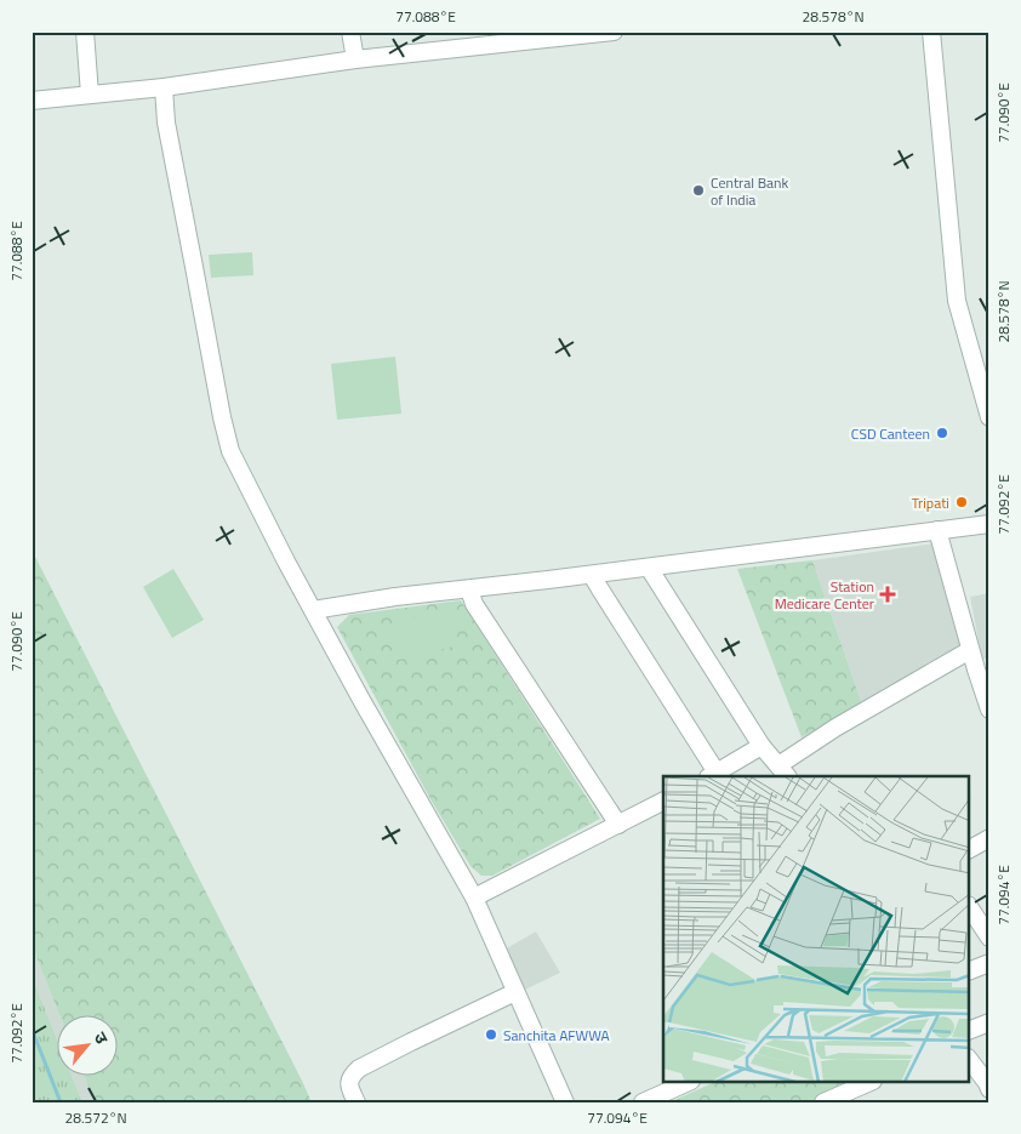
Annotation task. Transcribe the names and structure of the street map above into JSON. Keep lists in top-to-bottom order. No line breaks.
{"places":{"other":["Central Bank of India","CSD Canteen","Tripati","Sanchita AFWWA"],"health":["Station Medicare Center"]},"north":"top right","coordinates":["77.088°E","28.578°N","77.090°E","77.092°E","77.094°E","28.572°N"]}
